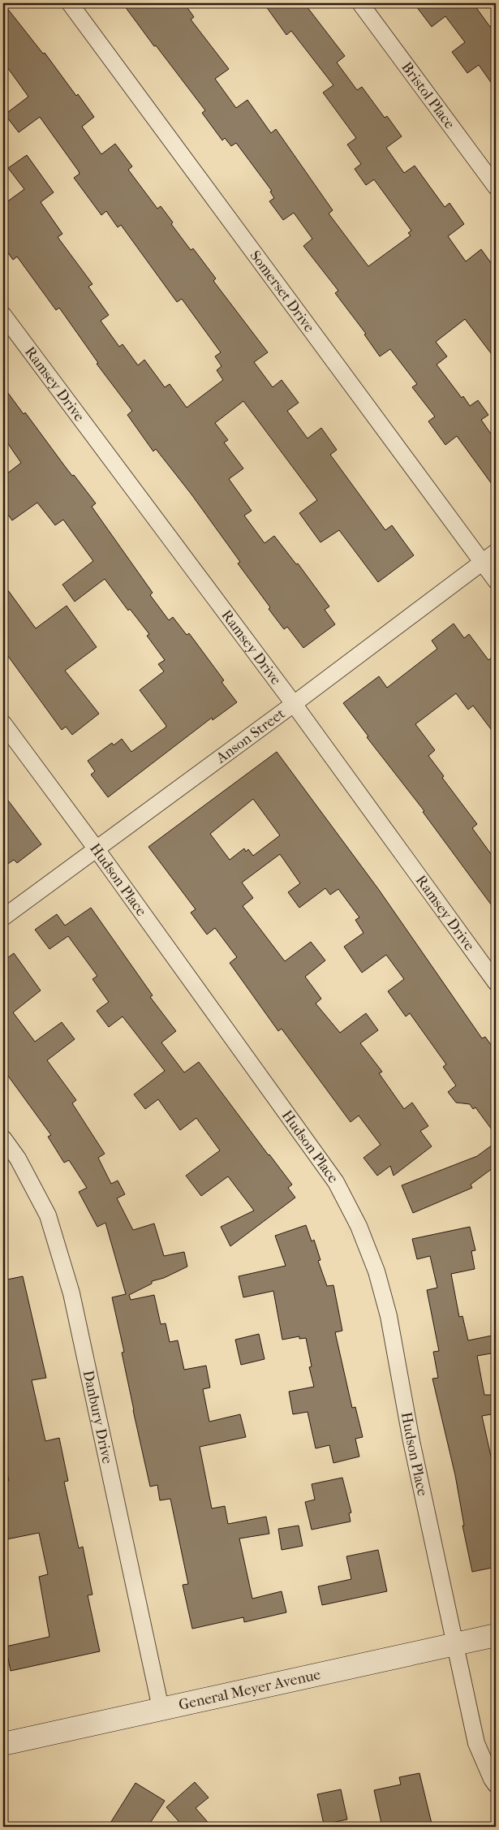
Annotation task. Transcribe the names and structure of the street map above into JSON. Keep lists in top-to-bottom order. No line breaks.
{"streets":{"main road":["General Meyer Avenue"],"street":["Bristol Place","Somerset Drive","Ramsey Drive","Anson Street","Hudson Place","Danbury Drive"]},"crossings":[["Somerset Drive","Anson Street"],["Ramsey Drive","Anson Street"],["Anson Street","Hudson Place"],["Hudson Place","General Meyer Avenue"],["Danbury Drive","General Meyer Avenue"]]}
